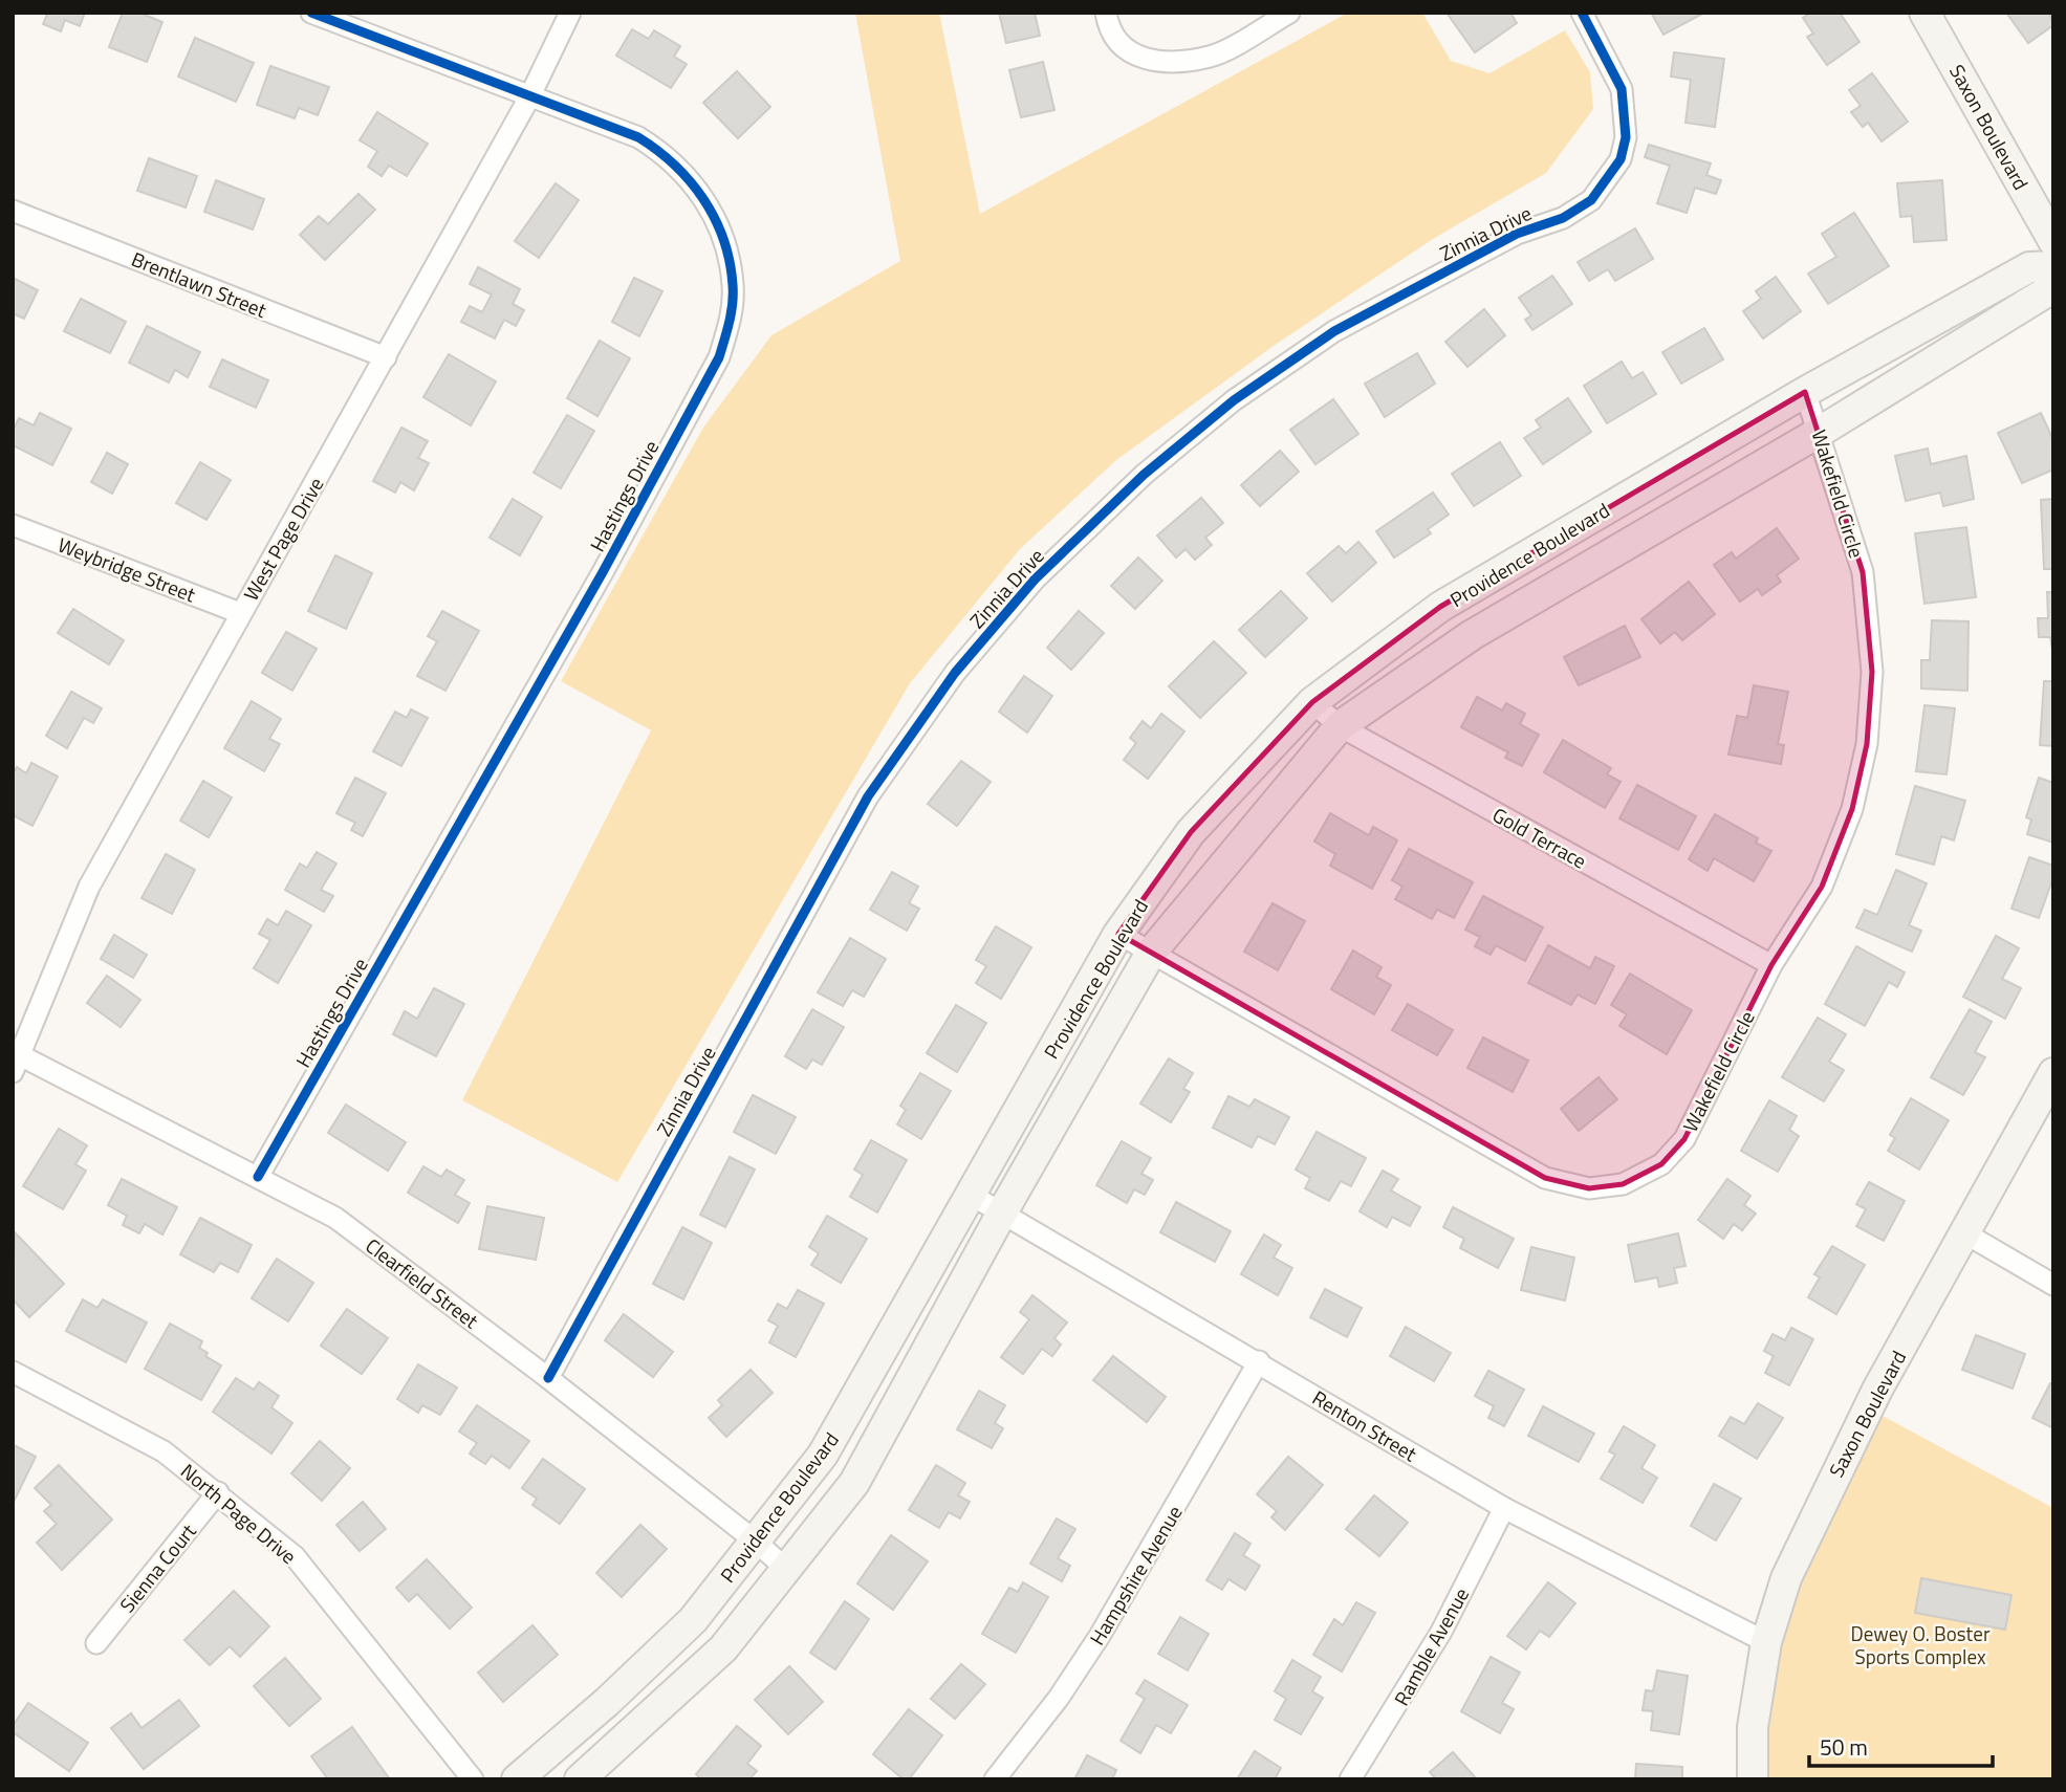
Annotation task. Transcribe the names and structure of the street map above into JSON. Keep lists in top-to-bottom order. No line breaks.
{"streets":{"main road":["Saxon Boulevard","Providence Boulevard"],"street":["Zinnia Drive","Brentlawn Street","Wakefield Circle","Hastings Drive","West Page Drive","Weybridge Street","Gold Terrace","Clearfield Street","Renton Street","North Page Drive","Sienna Court","Hampshire Avenue","Ramble Avenue"]},"crossings":[["Saxon Boulevard","Renton Street"],["Zinnia Drive","Clearfield Street"],["Brentlawn Street","West Page Drive"],["Wakefield Circle","Providence Boulevard"],["Wakefield Circle","Gold Terrace"],["Hastings Drive","West Page Drive"],["Hastings Drive","Clearfield Street"],["West Page Drive","Weybridge Street"],["West Page Drive","Clearfield Street"],["Providence Boulevard","Gold Terrace"],["Providence Boulevard","Clearfield Street"],["Providence Boulevard","Renton Street"],["Renton Street","Hampshire Avenue"],["Renton Street","Ramble Avenue"],["North Page Drive","Sienna Court"]],"parks":["Dewey O. Boster Sports Complex"],"scale_bar":"50 m"}
